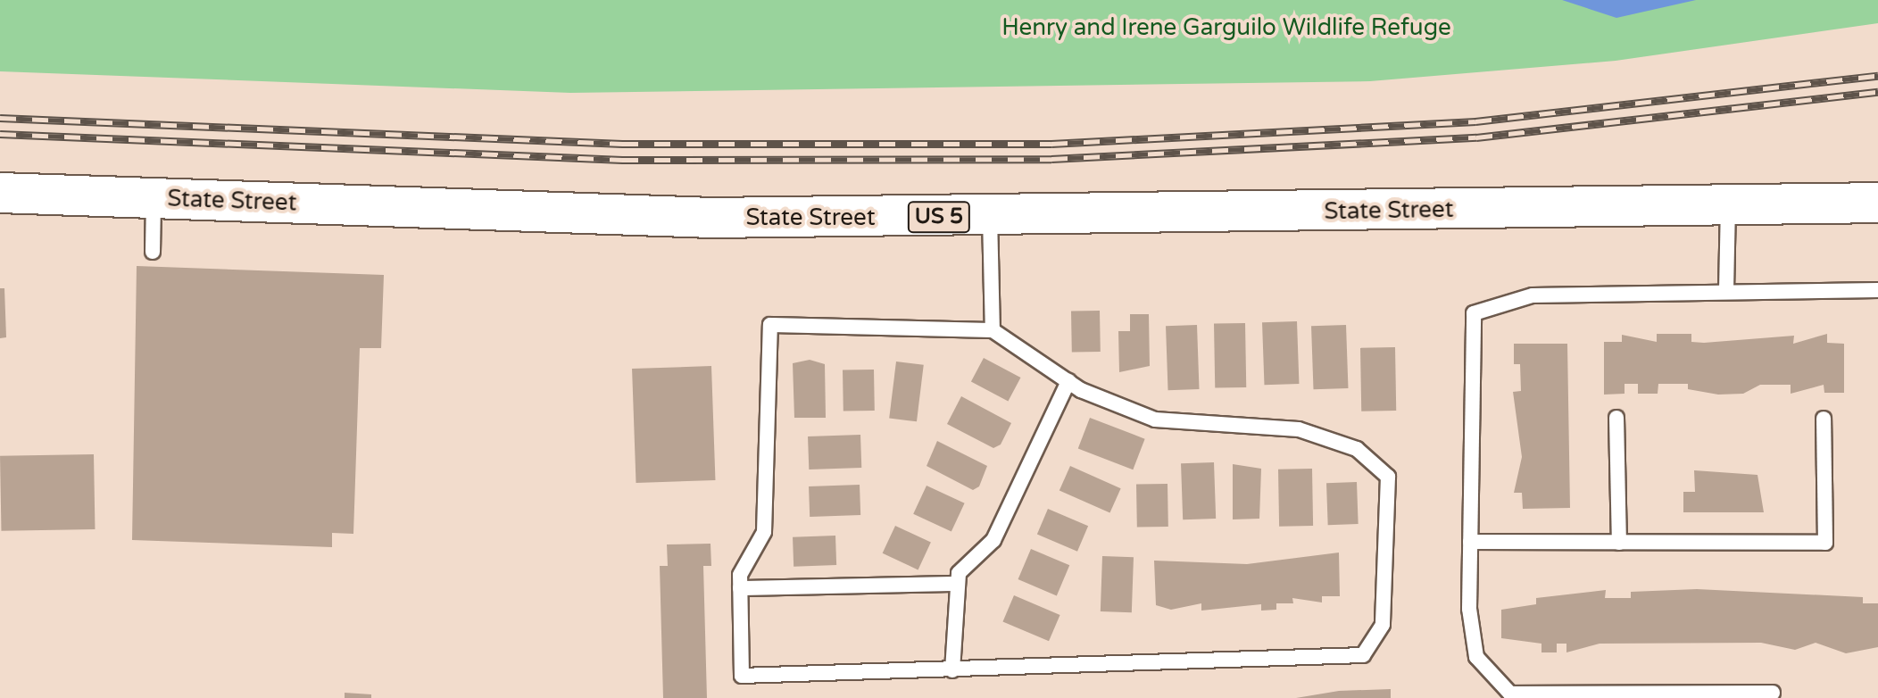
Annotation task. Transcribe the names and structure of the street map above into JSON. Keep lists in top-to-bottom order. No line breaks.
{"streets":{"main road":["State Street","US 5"]},"parks":["Henry and Irene Garguilo Wildlife Refuge"]}
